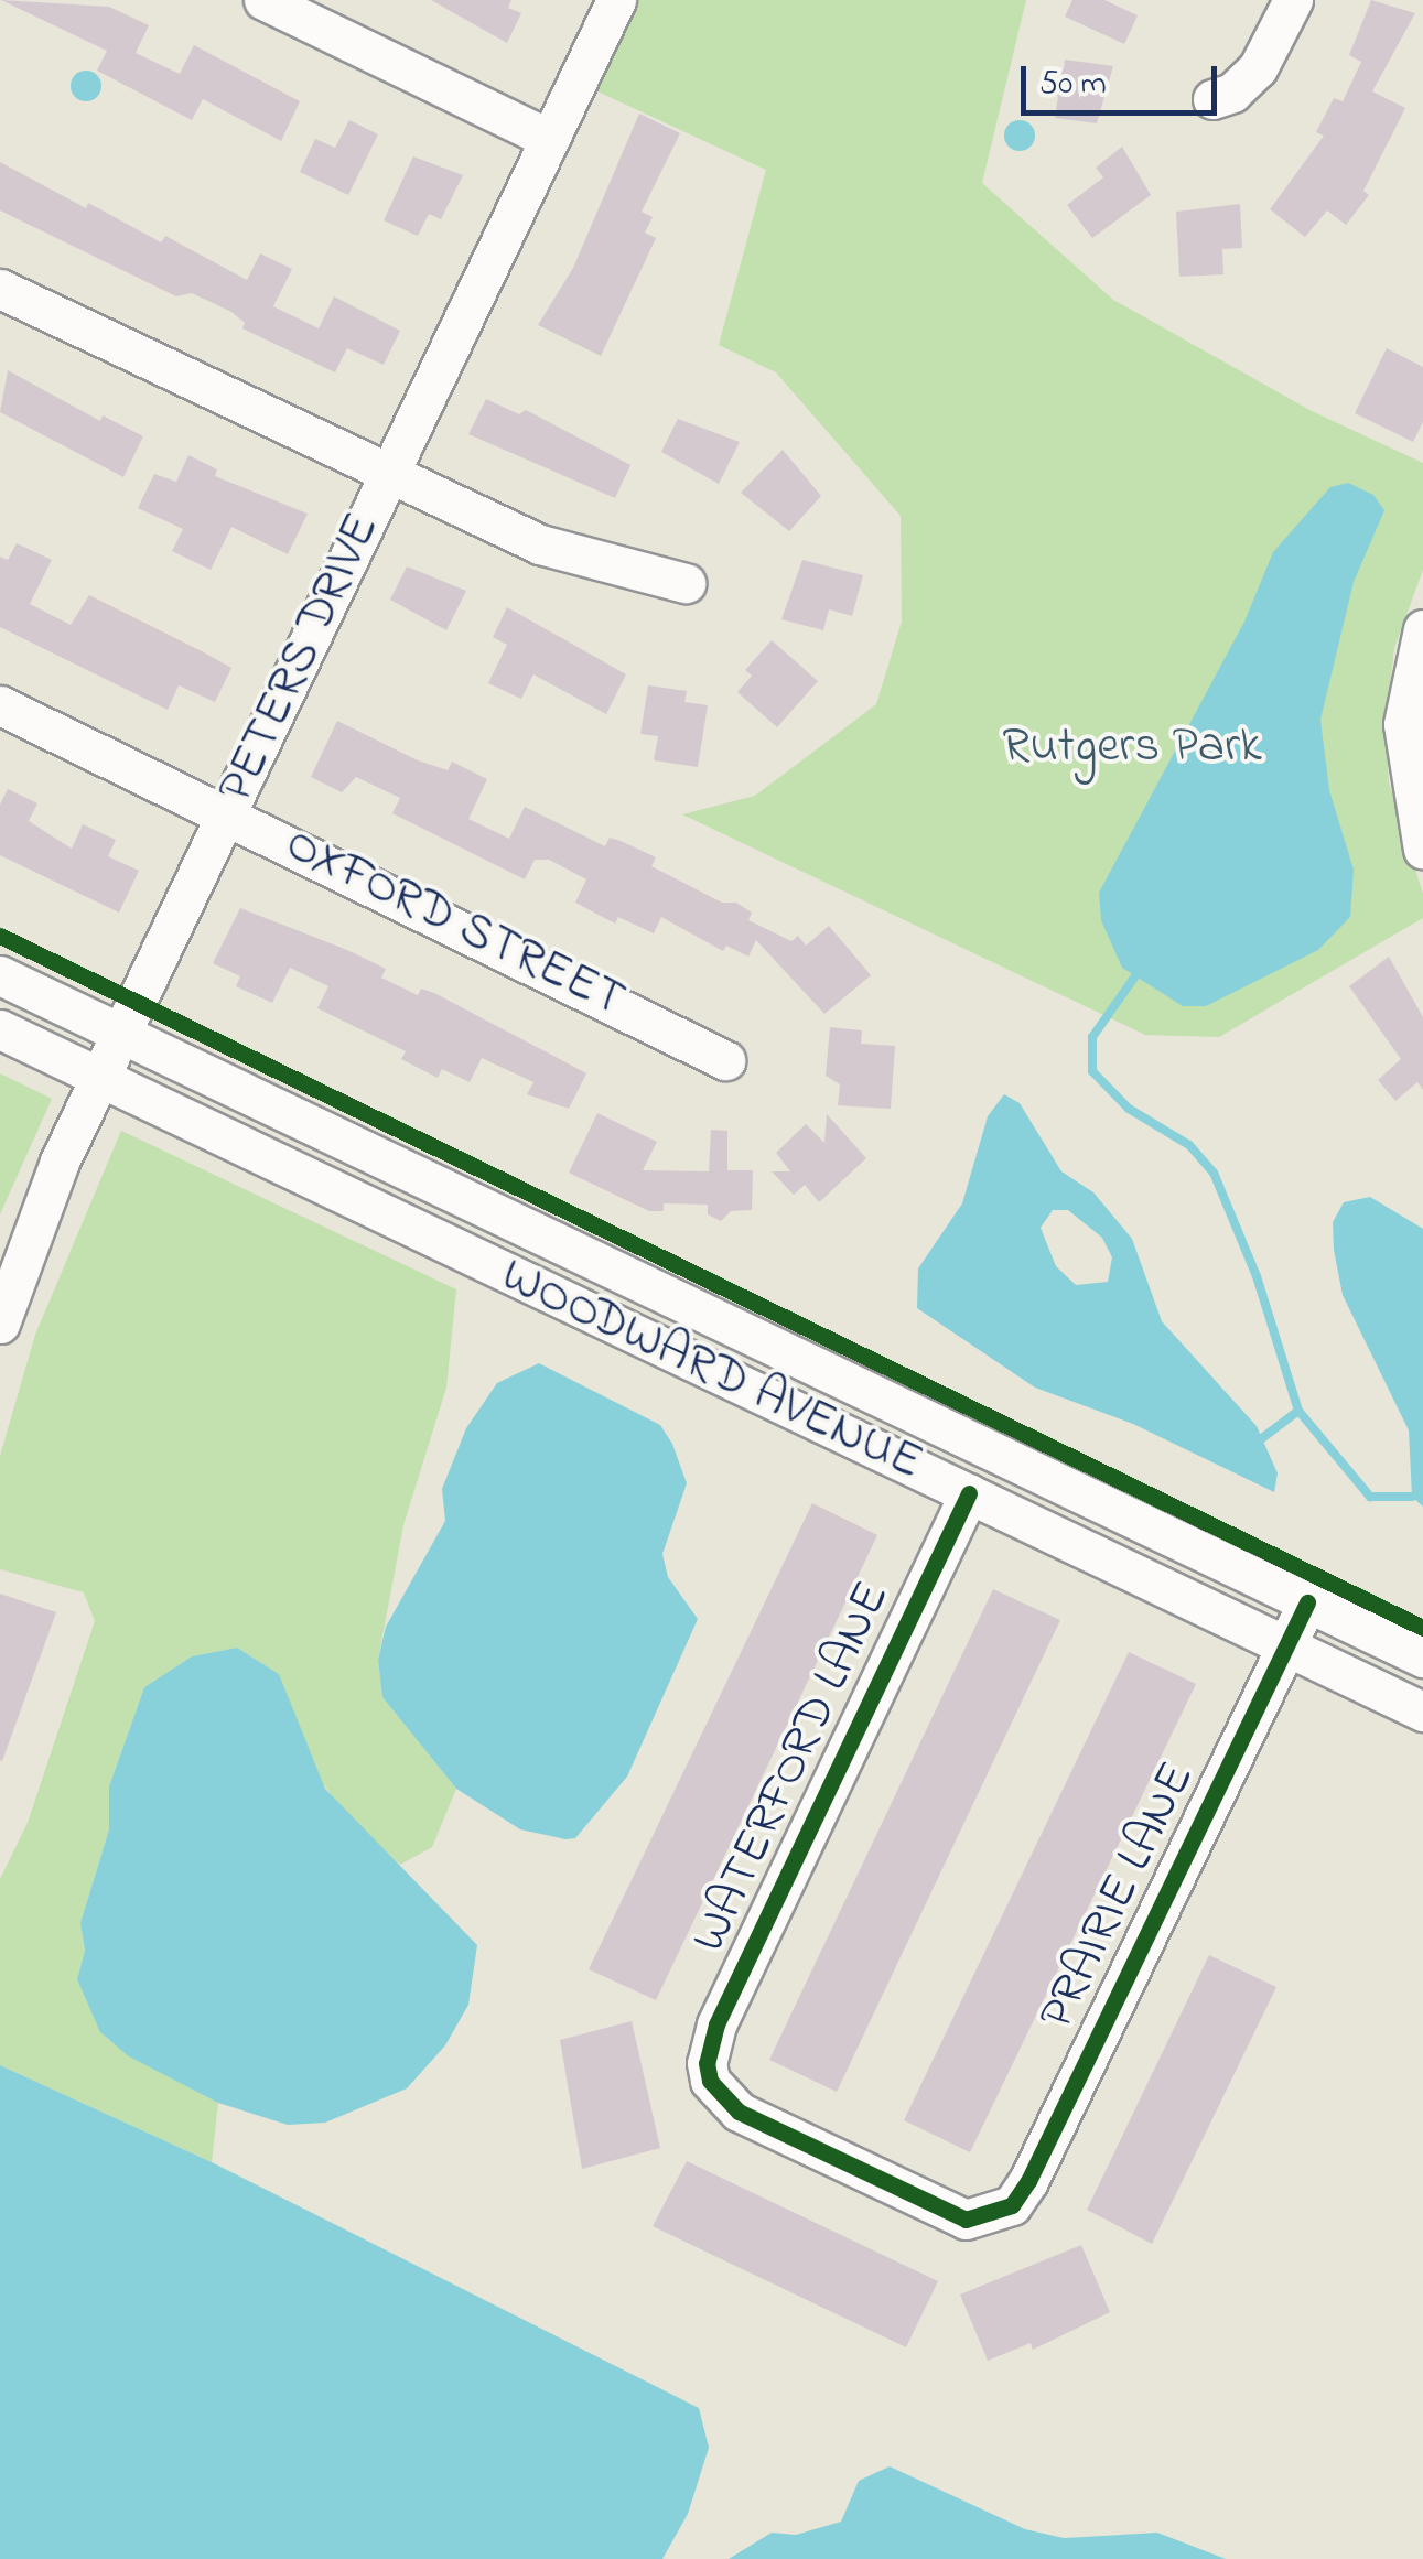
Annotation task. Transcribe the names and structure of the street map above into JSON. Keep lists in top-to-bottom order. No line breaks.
{"streets":{"street":["PETERS DRIVE","OXFORD STREET","WOODWARD AVENUE","WATERFORD LANE","PRAIRIE LANE"]},"crossings":[["PETERS DRIVE","OXFORD STREET"],["PETERS DRIVE","WOODWARD AVENUE"],["WOODWARD AVENUE","WATERFORD LANE"],["WOODWARD AVENUE","PRAIRIE LANE"],["WATERFORD LANE","PRAIRIE LANE"]],"parks":["Rutgers Park"],"scale_bar":"50 m"}
